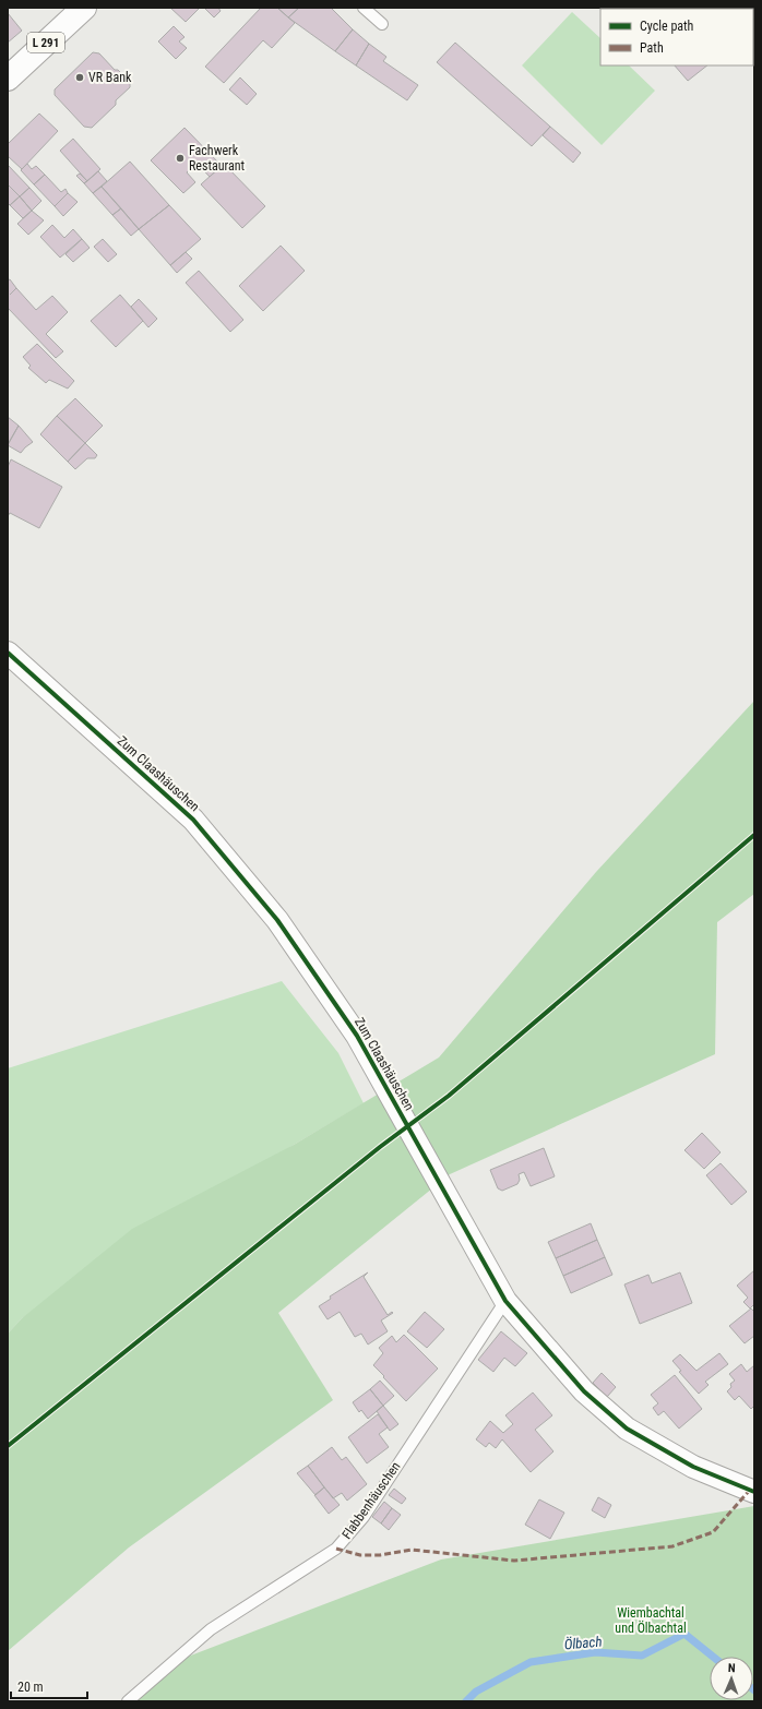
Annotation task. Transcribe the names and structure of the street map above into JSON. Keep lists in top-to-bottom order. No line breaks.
{"streets":{"main road":["L 291"],"street":["Zum Claashäuschen"],"lane":["Flabbenhäuschen"]},"crossings":[["Zum Claashäuschen","Flabbenhäuschen"]],"water":["Ölbach"],"parks":["Wiembachtal und Ölbachtal"],"places":["VR Bank","Fachwerk Restaurant"],"legend":["Cycle path","Path"],"scale_bar":"20 m","north":"top"}
